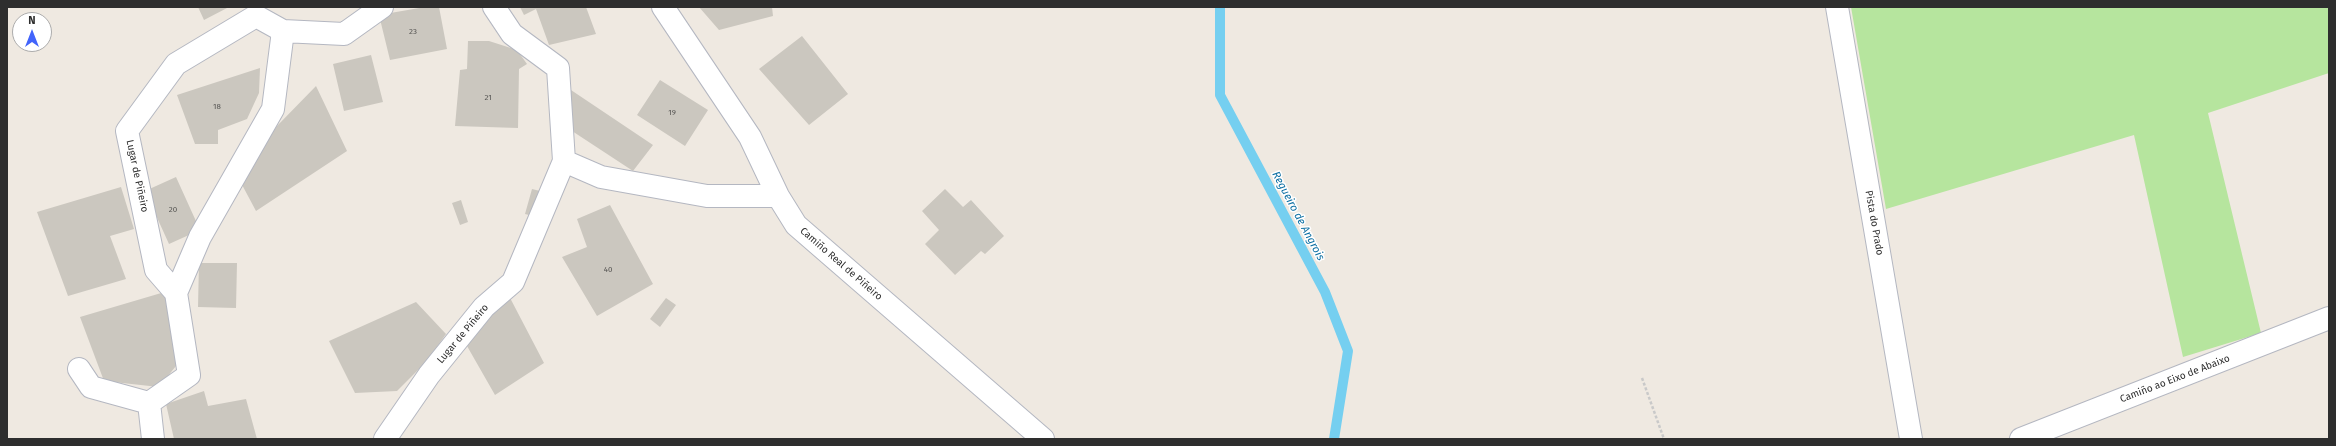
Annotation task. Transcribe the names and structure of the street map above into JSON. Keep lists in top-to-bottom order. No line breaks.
{"streets":{"street":["Lugar de Piñeiro","Pista do Prado","Camiño Real de Piñeiro","Camiño ao Eixo de Abaixo"]},"water":["Regueiro de Angrois"],"house_numbers":["23","21","18","19","20","40"],"north":"top"}
